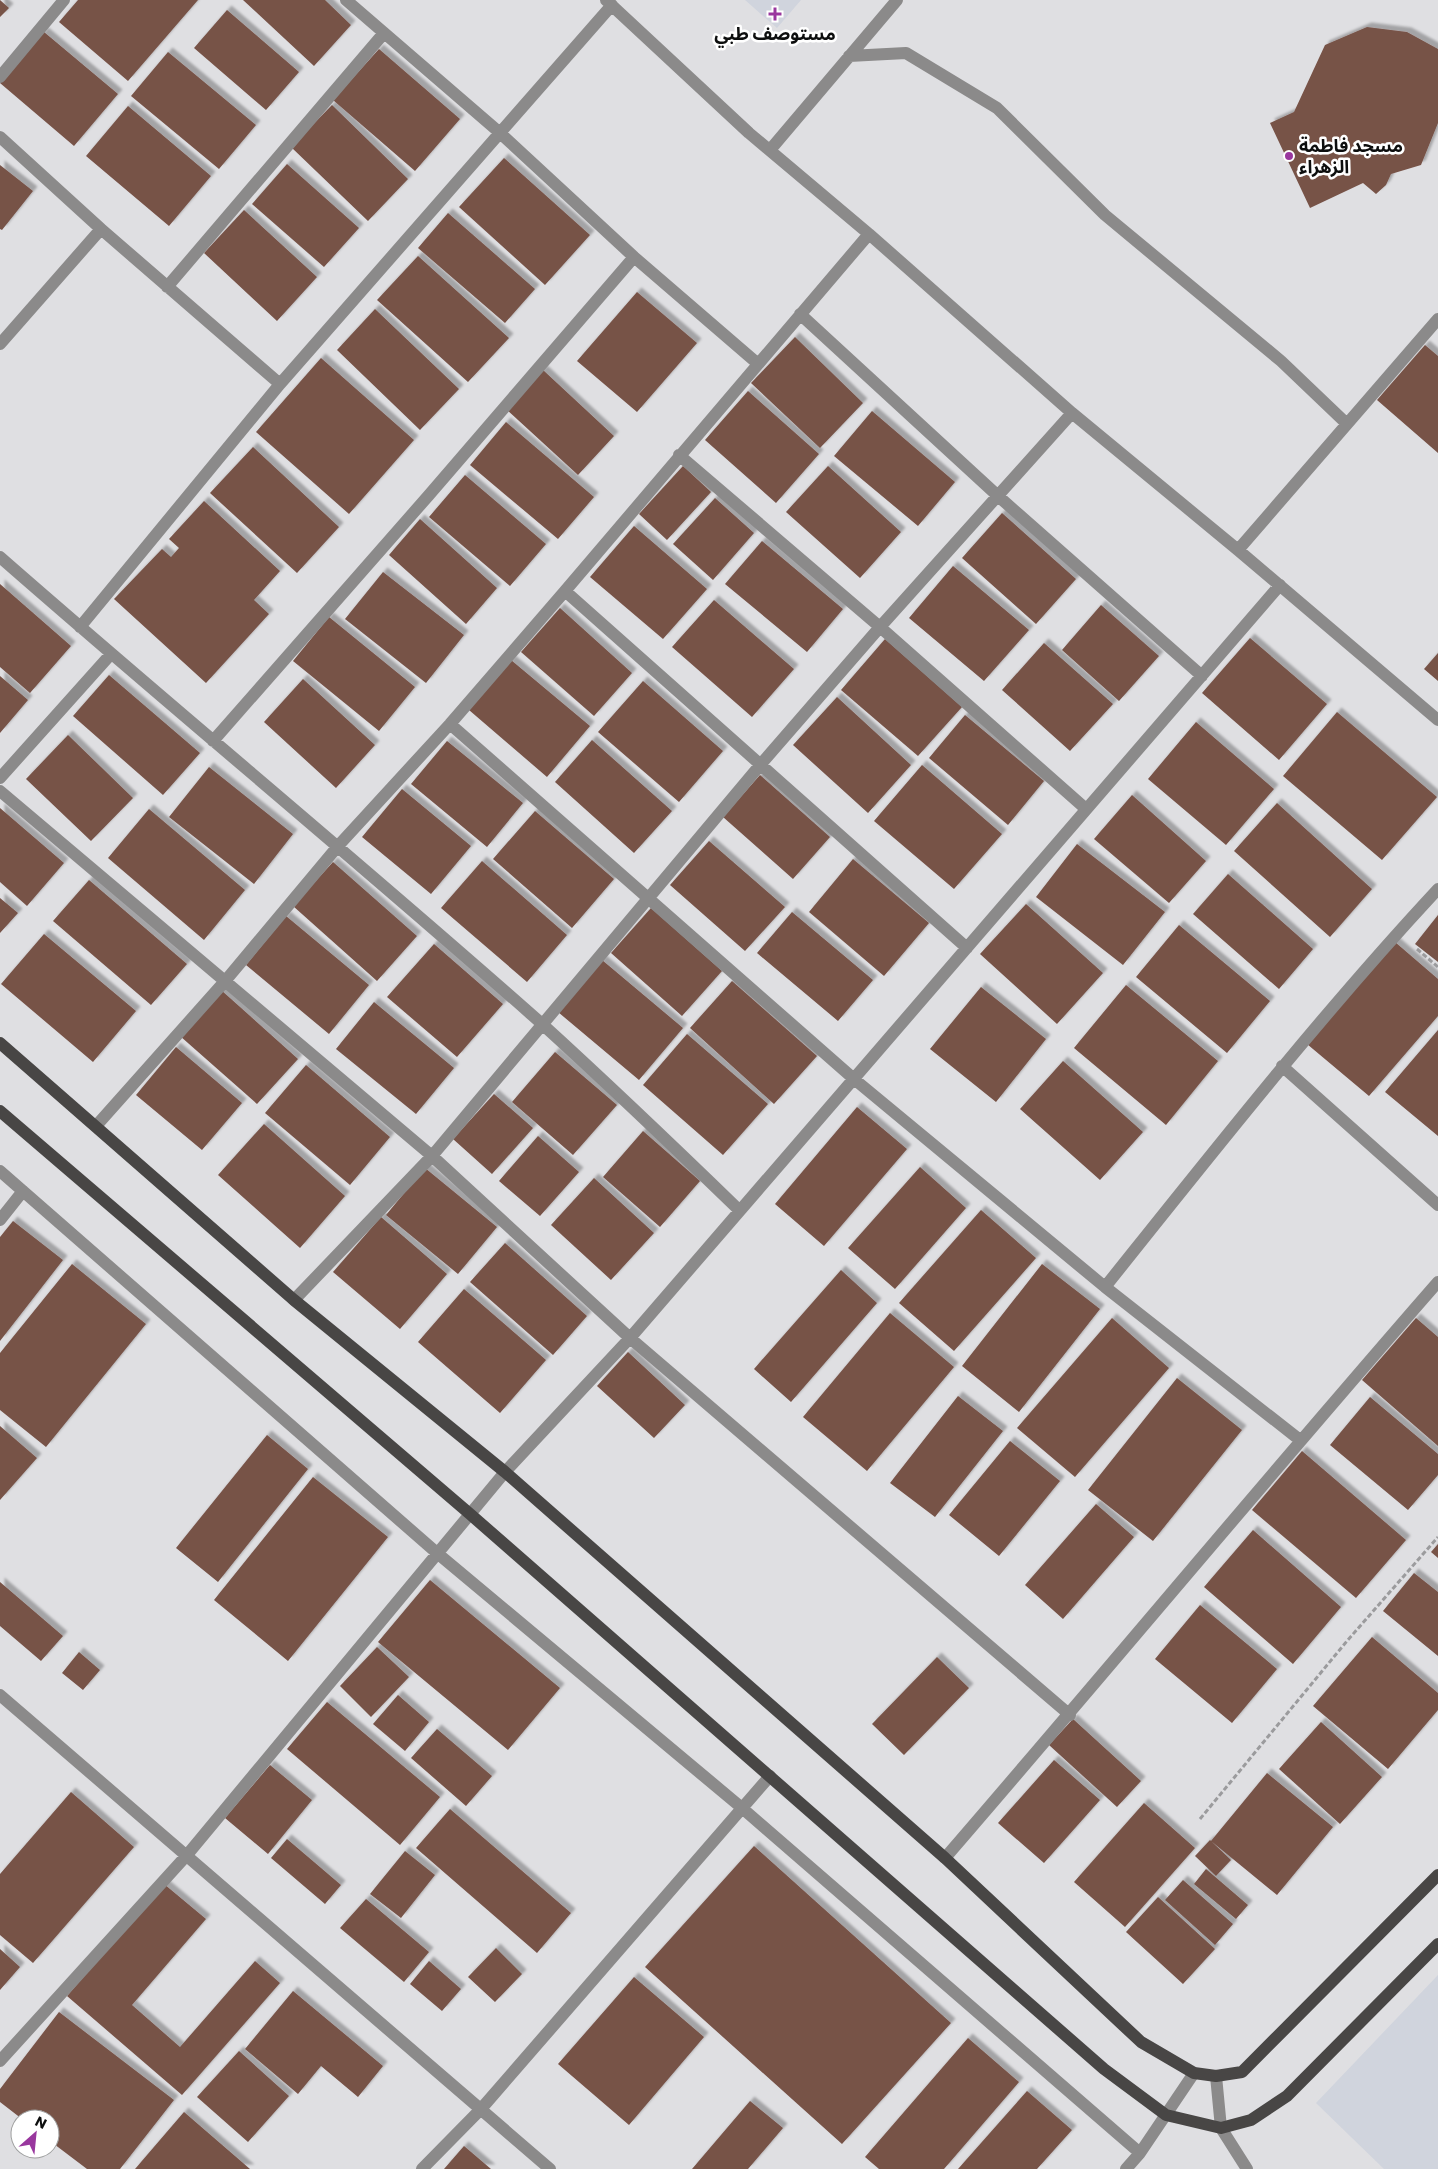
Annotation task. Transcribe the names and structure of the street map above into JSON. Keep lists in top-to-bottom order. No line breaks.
{"places":{"health":["مستوصف طبي"],"other":["مسجد فاطمة الزهراء"]},"north":"top right"}
